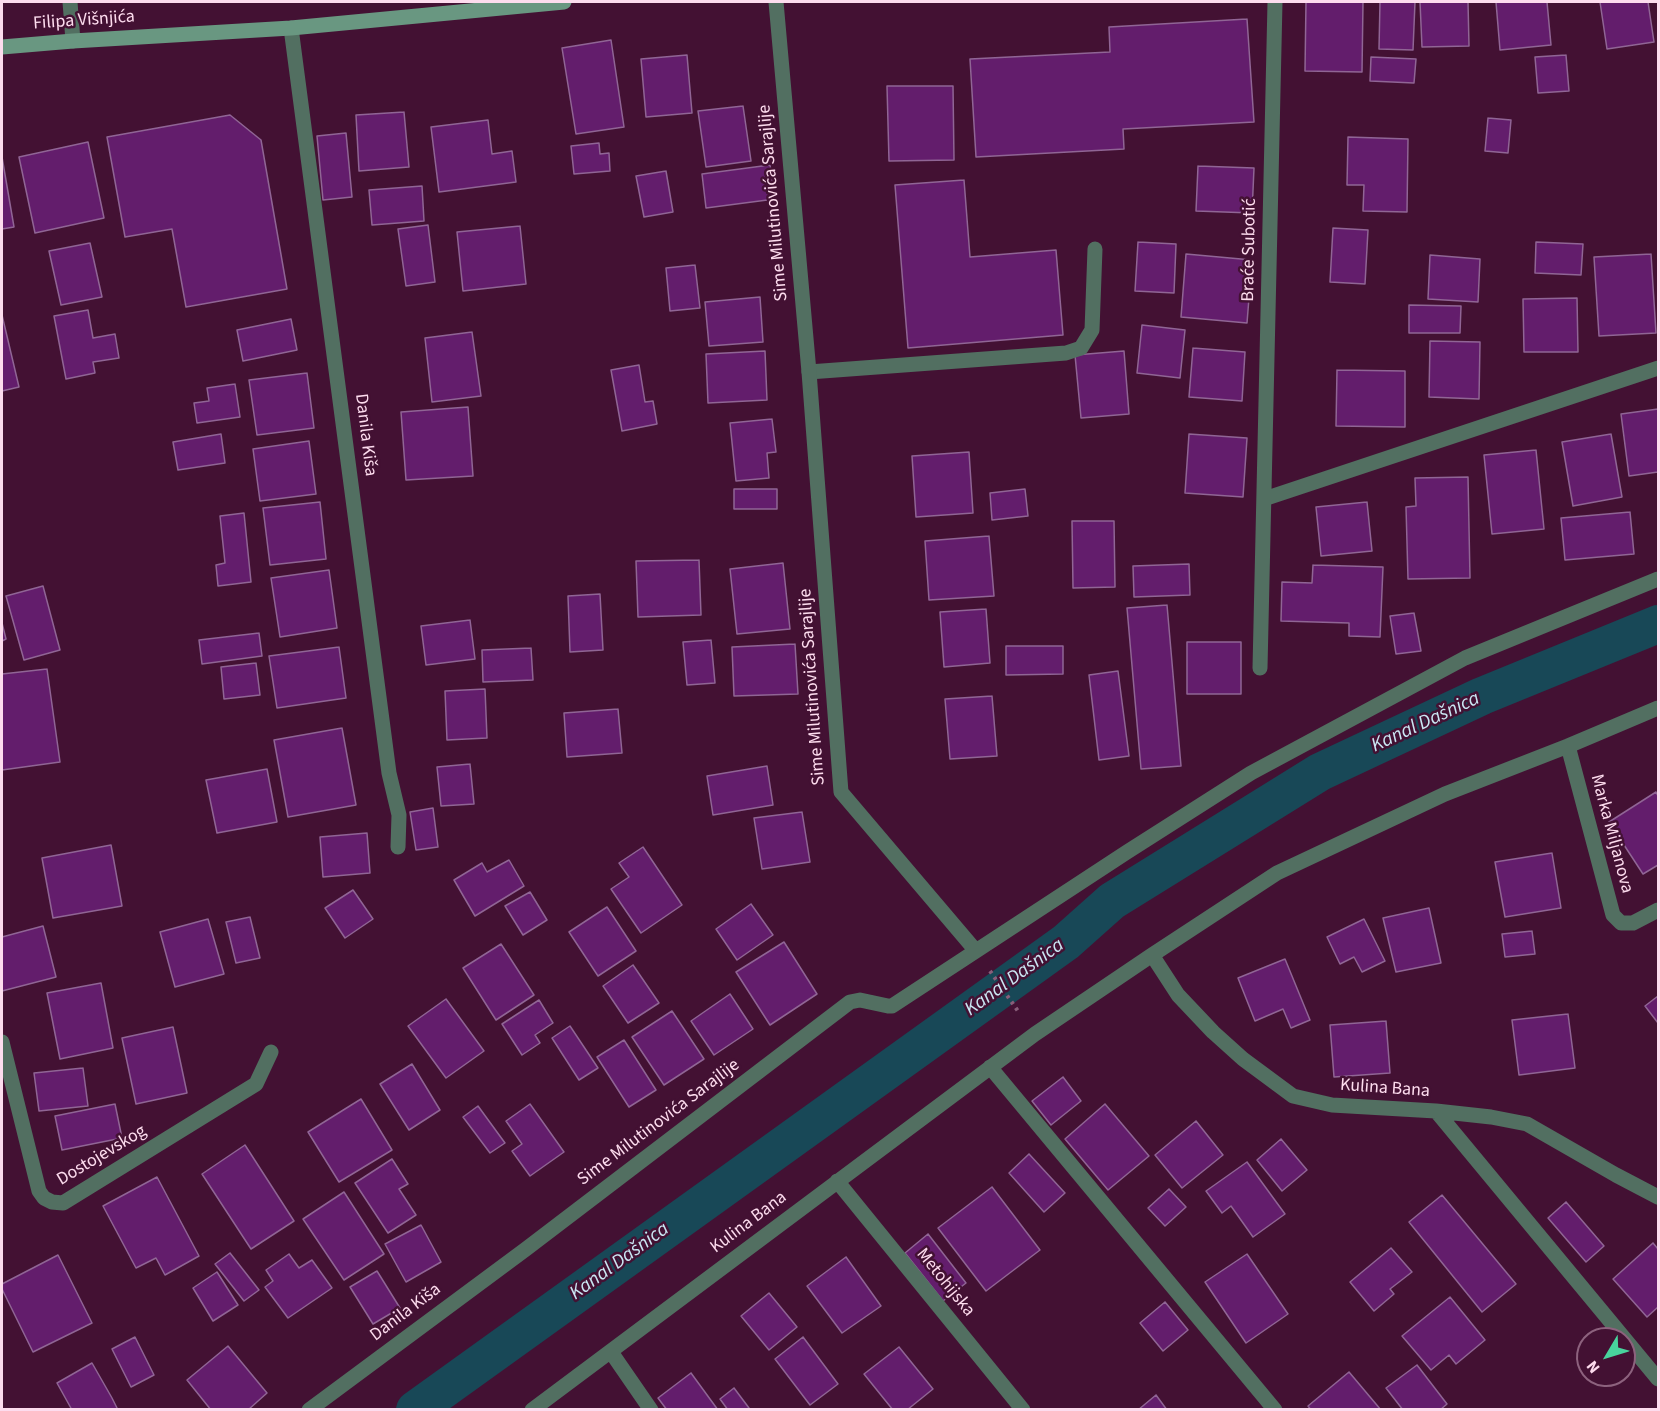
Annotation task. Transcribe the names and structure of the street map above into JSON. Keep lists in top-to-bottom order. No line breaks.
{"streets":{"main road":["Filipa Višnjića"],"street":["Sime Milutinovića Sarajlije","Braće Subotić","Danila Kiša","Marka Miljanova","Kulina Bana","Dostojevskog","Metohijska"]},"crossings":[["Filipa Višnjića","Danila Kiša"],["Sime Milutinovića Sarajlije","Danila Kiša"],["Marka Miljanova","Kulina Bana"],["Kulina Bana","Metohijska"]],"water":["Kanal Dašnica"],"north":"bottom left"}
